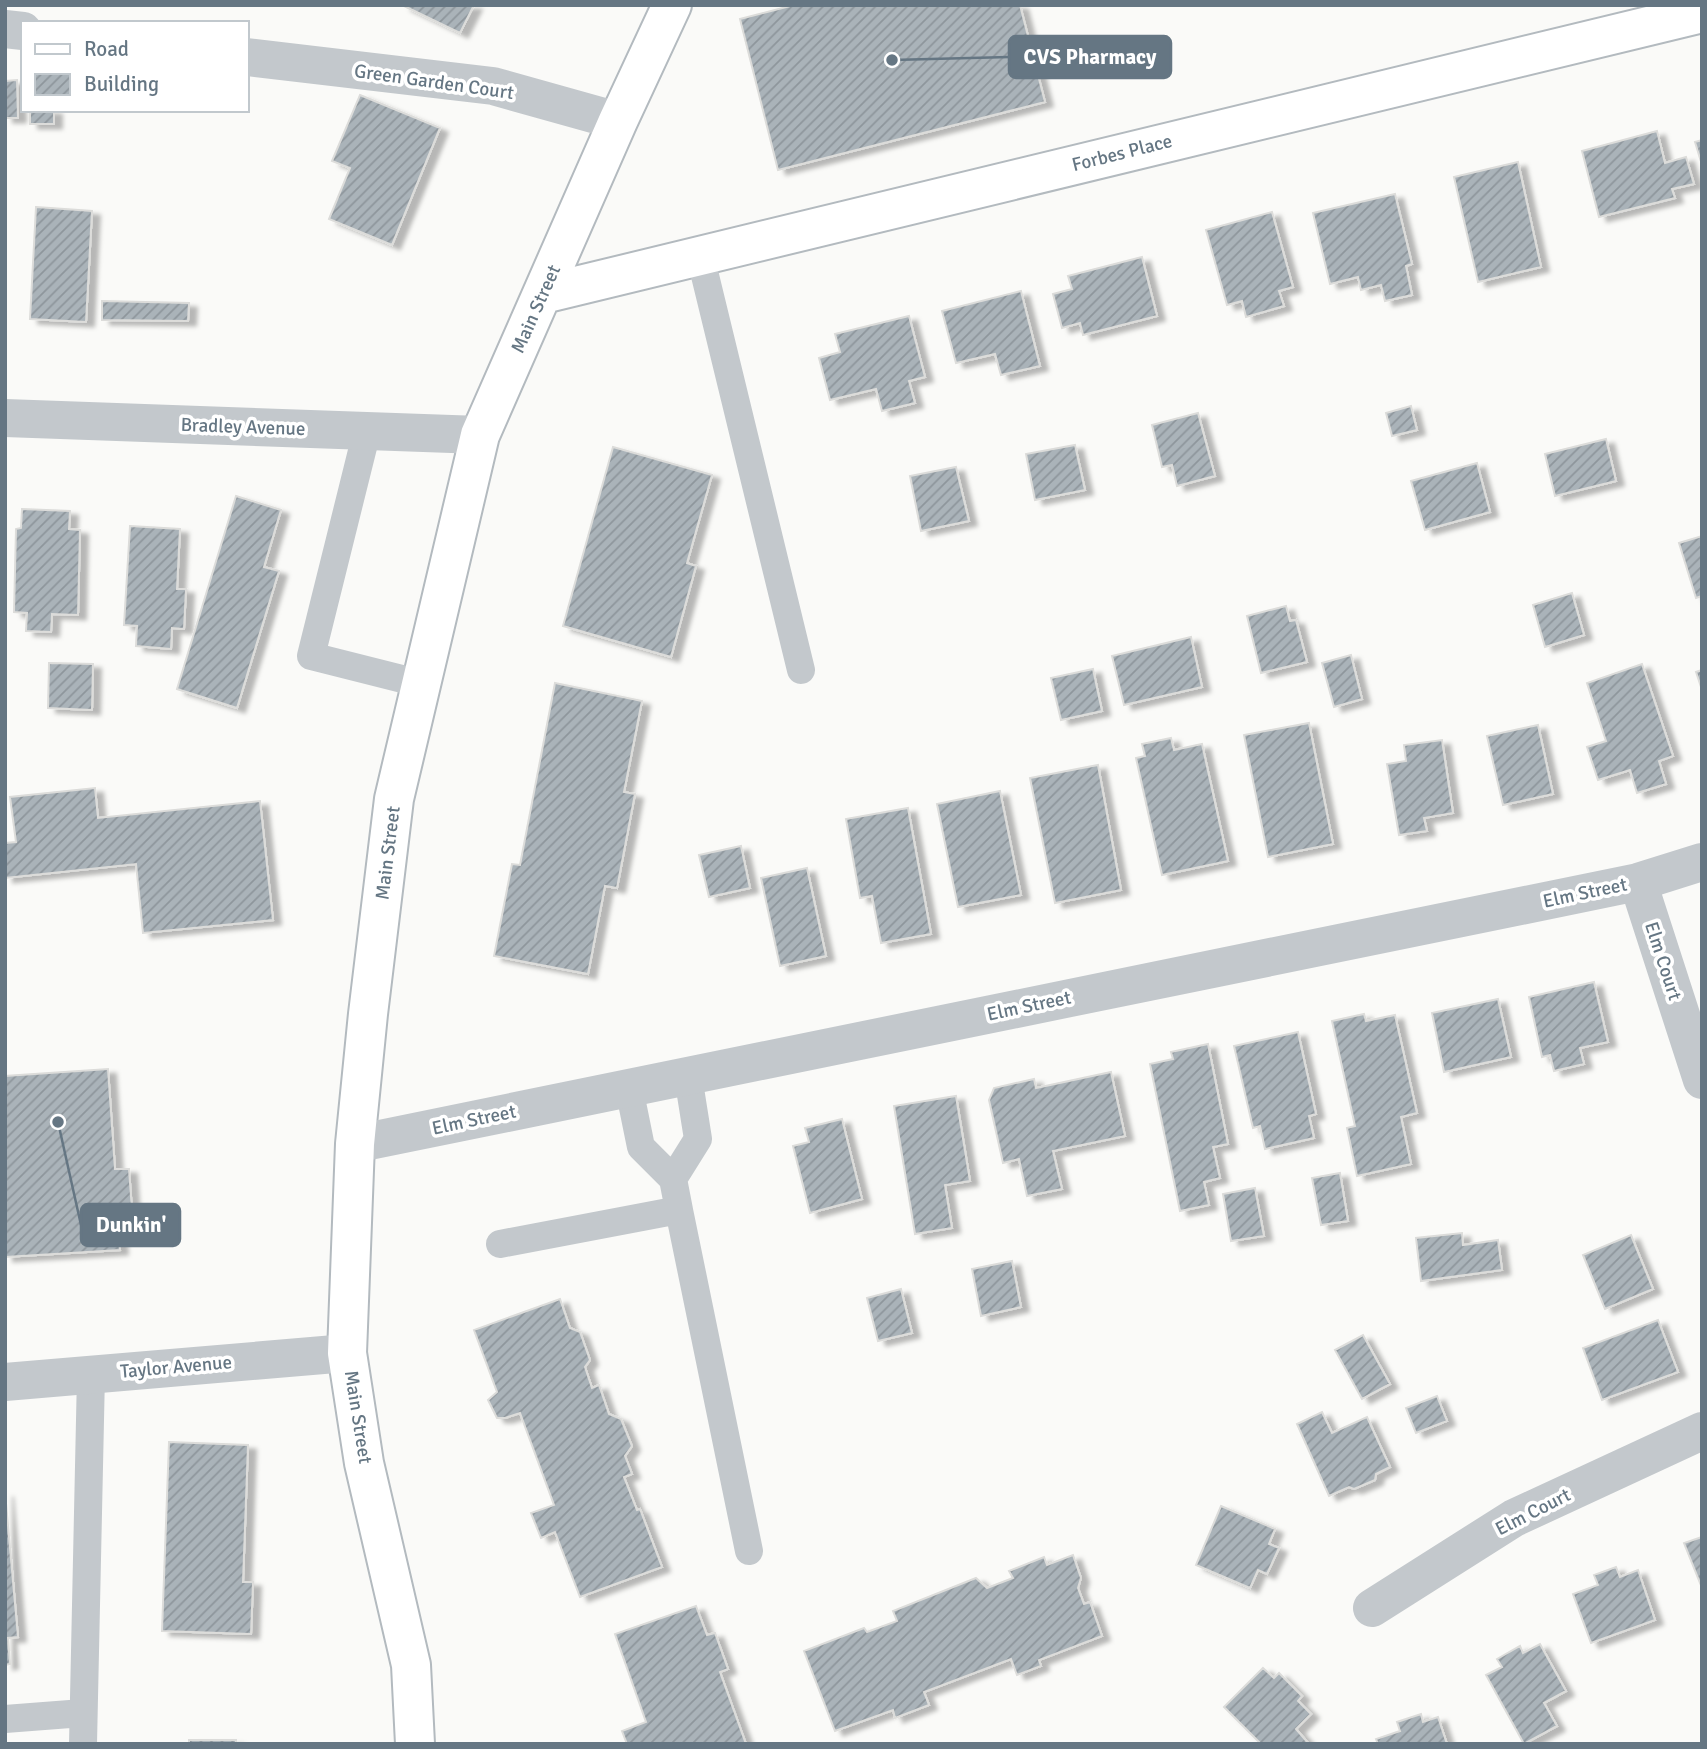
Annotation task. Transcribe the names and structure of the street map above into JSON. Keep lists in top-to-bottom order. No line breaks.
{"streets":{"main road":["Forbes Place","Main Street"],"street":["Green Garden Court","Bradley Avenue","Elm Street","Elm Court","Taylor Avenue"]},"crossings":[["Green Garden Court","Main Street"],["Forbes Place","Main Street"],["Main Street","Bradley Avenue"],["Main Street","Elm Street"],["Main Street","Taylor Avenue"],["Elm Street","Elm Court"]],"places":["CVS Pharmacy","Dunkin'"],"legend":["Road","Building"]}
